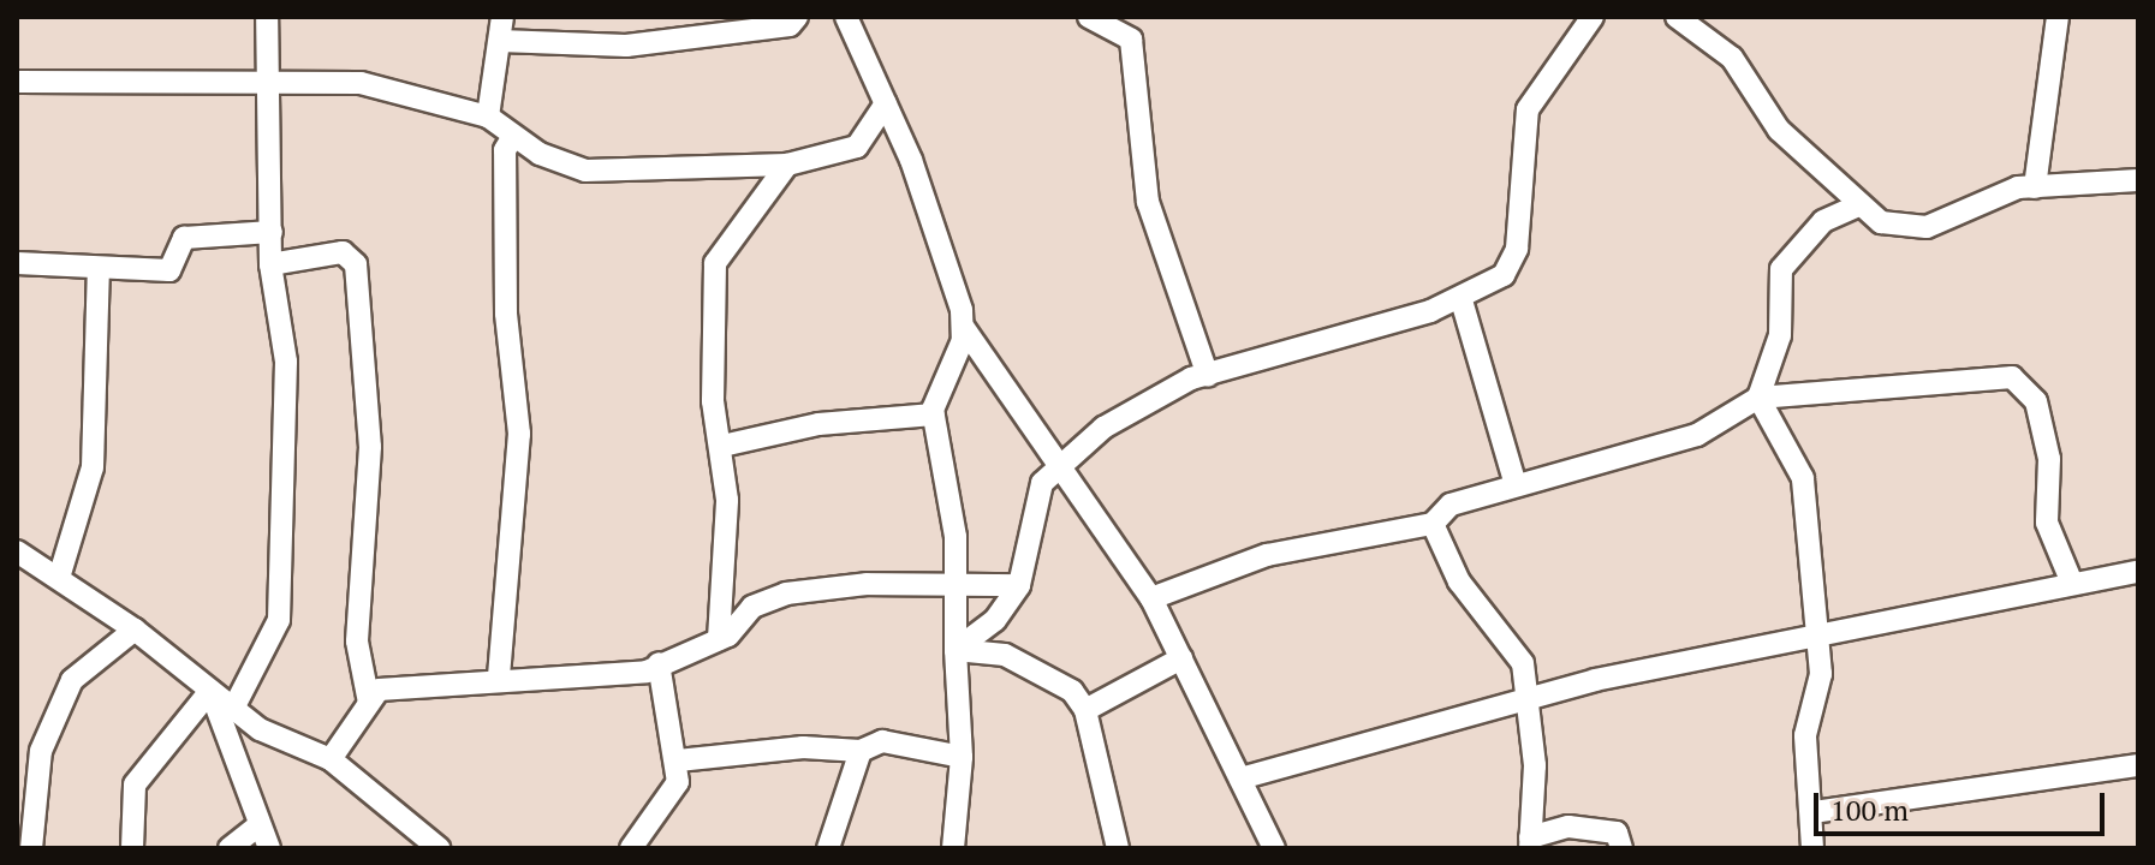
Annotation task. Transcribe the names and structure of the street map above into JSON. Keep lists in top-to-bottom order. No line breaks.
{"scale_bar":"100 m"}
